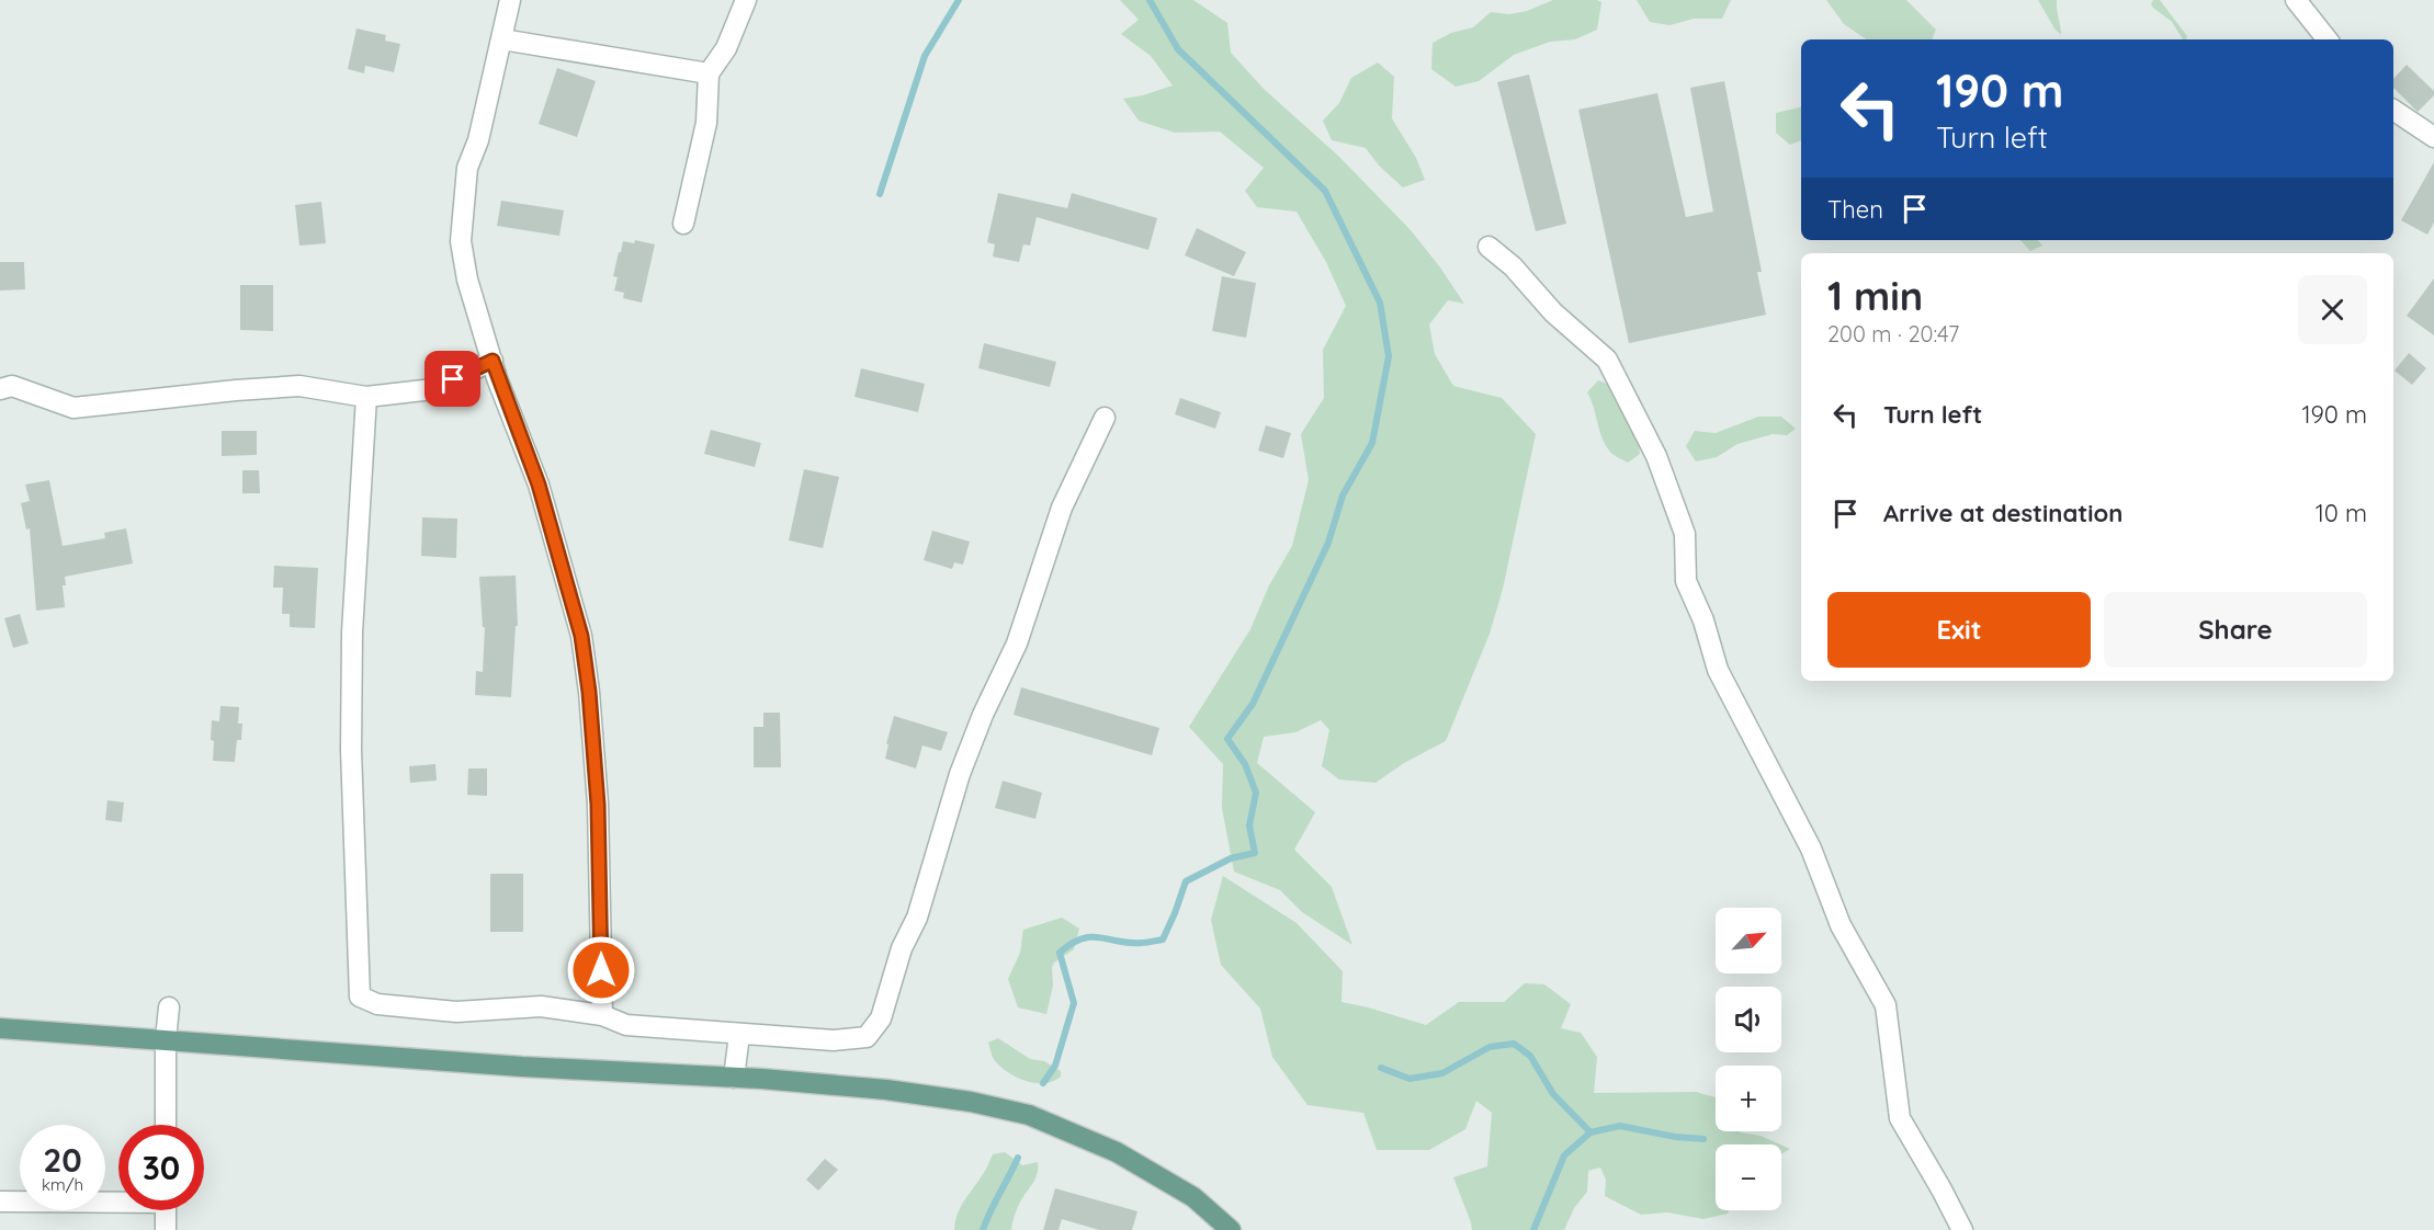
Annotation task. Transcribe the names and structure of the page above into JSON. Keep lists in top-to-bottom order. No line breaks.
{"north":"top right","page":{"turn":["190 m","Turn left"],"then":"Then","heading":["1 min","200 m · 20:47"],"list":[{"name":"Turn left","value":"190 m"},{"name":"Arrive at destination","value":"10 m"}],"buttons":["Exit","Share"],"map_buttons":["+","−"],"speed":"20 km/h","limit":"30"}}
